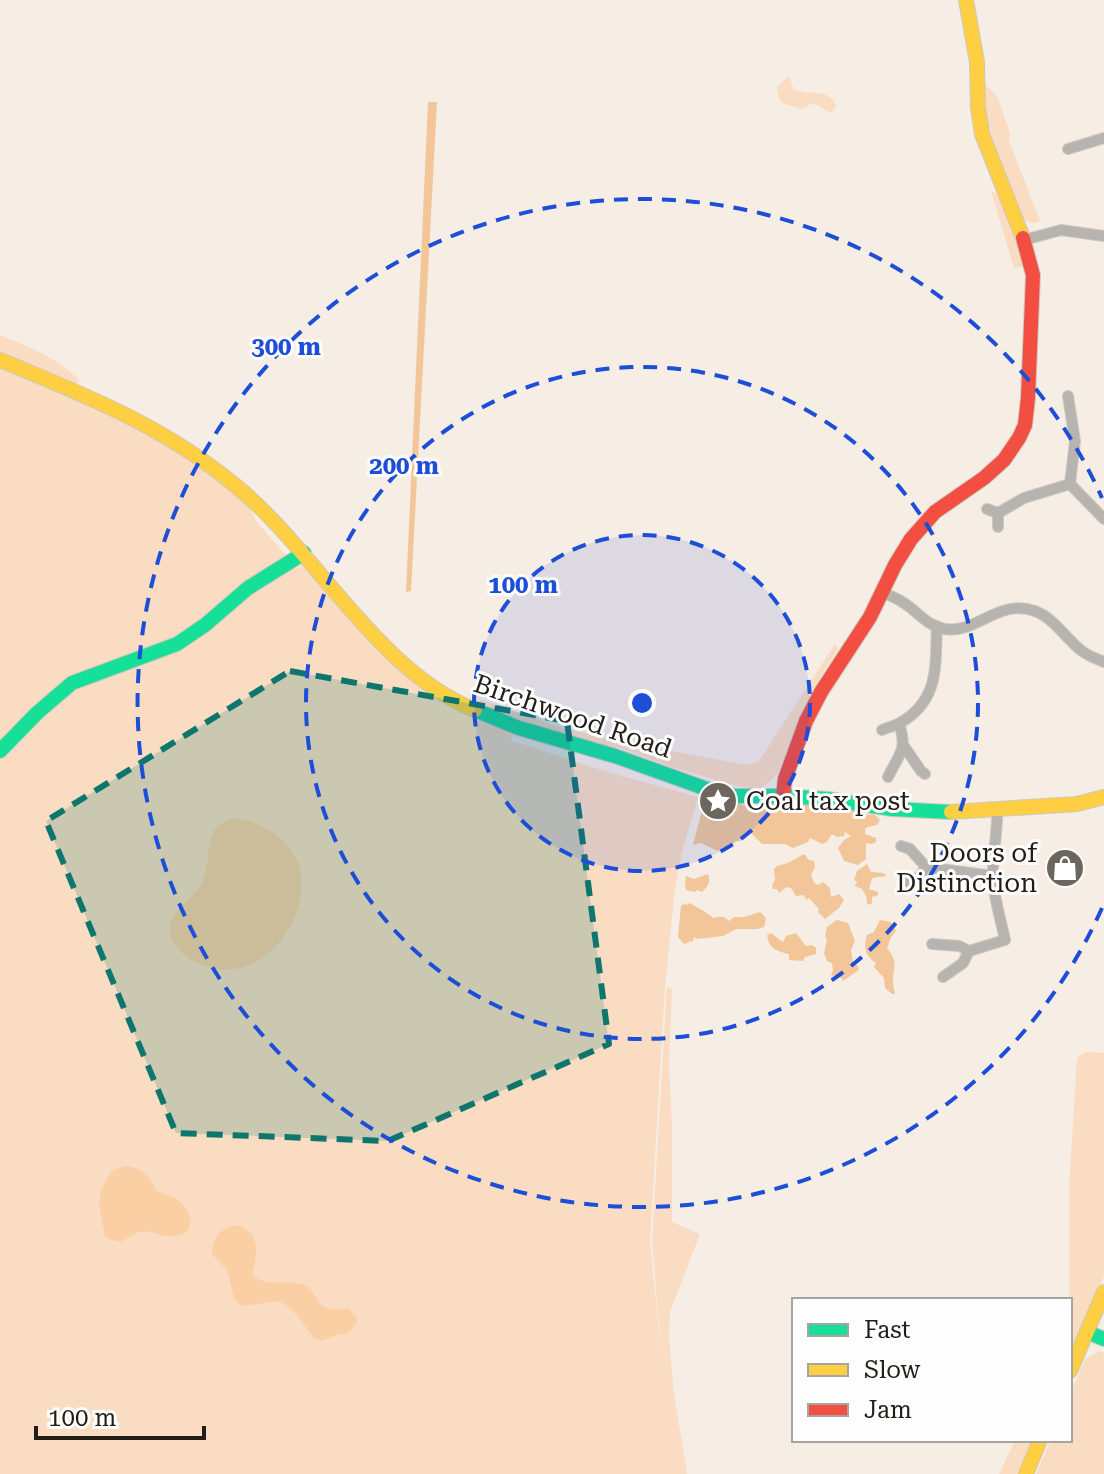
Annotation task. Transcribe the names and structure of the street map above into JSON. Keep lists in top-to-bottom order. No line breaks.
{"streets":{"main road":["Birchwood Road"]},"places":{"place":["Coal tax post"],"shop":["Doors of Distinction"]},"legend":["Fast","Slow","Jam"],"scale_bar":"100 m","rings":["300 m","200 m","100 m"]}
